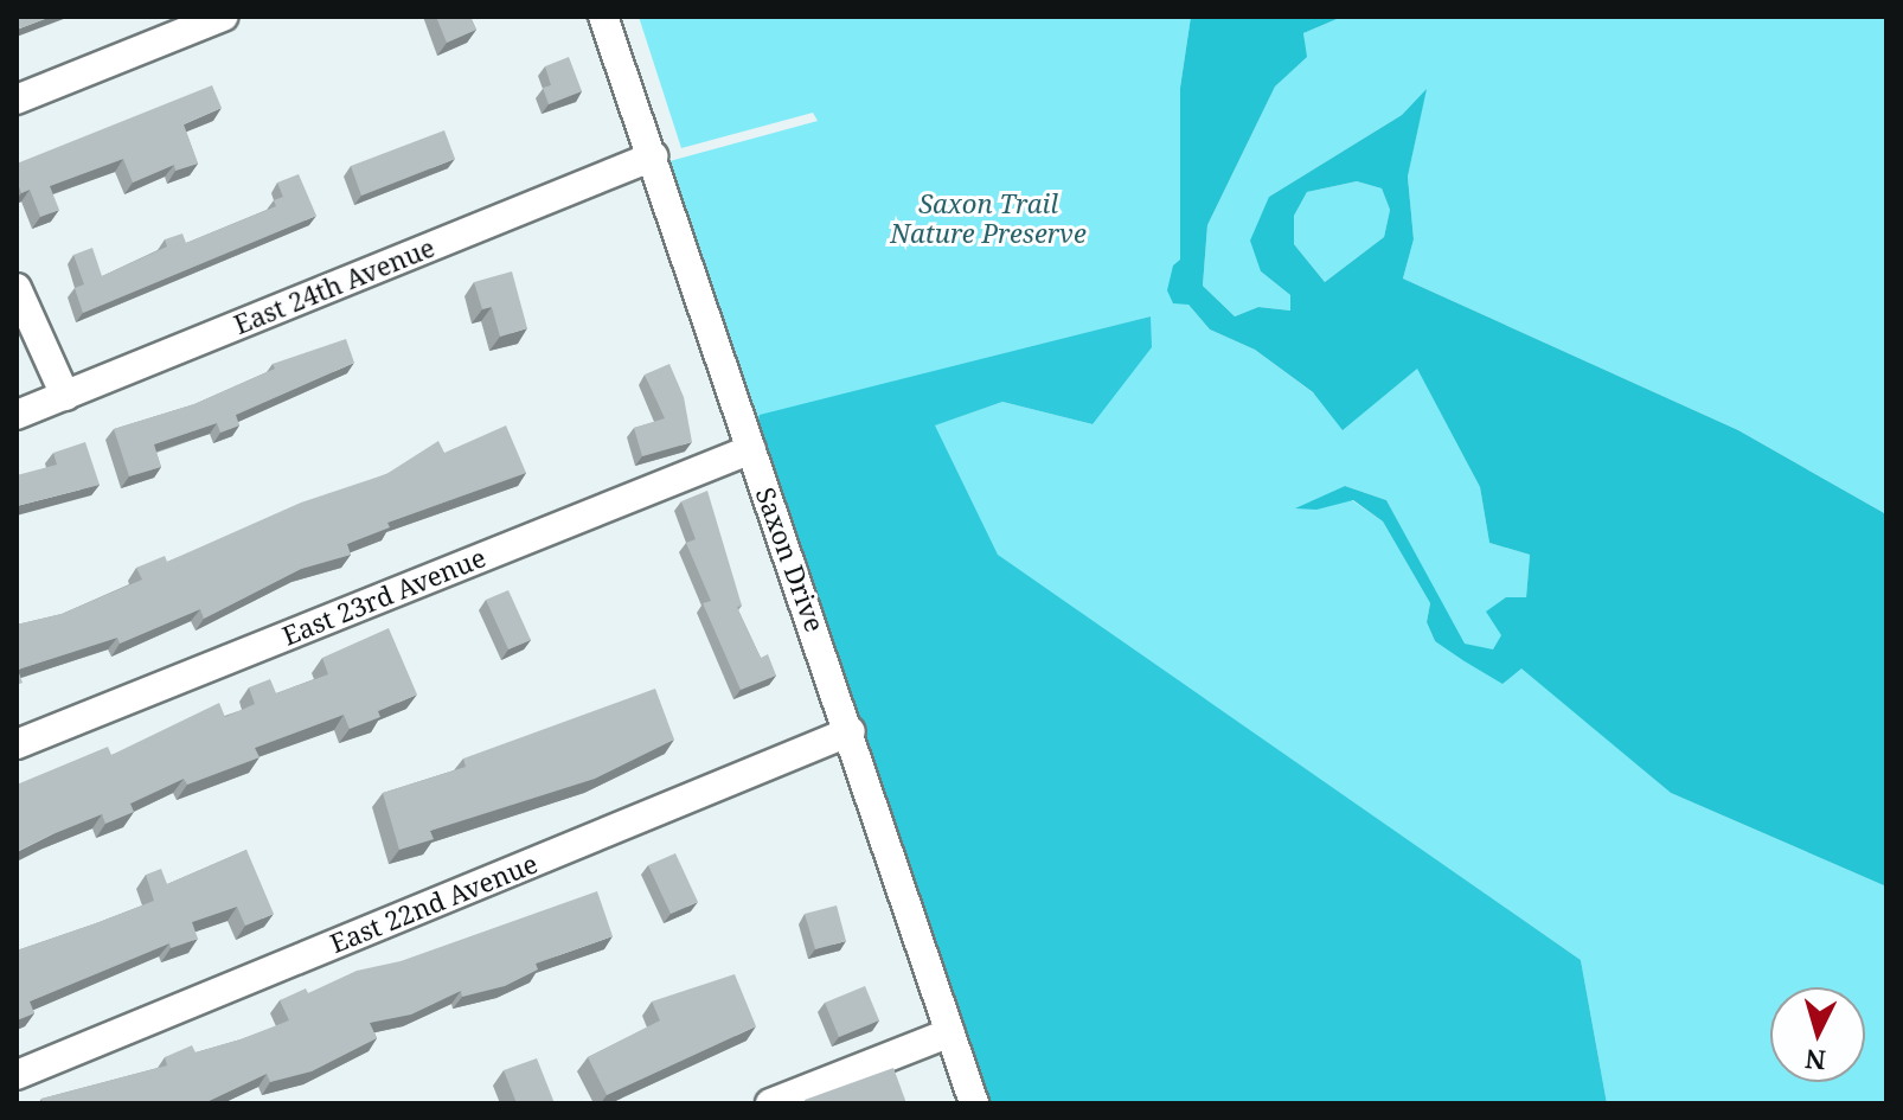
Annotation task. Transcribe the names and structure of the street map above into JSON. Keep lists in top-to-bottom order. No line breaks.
{"streets":{"street":["East 24th Avenue","Saxon Drive","East 23rd Avenue","East 22nd Avenue"]},"crossings":[["East 24th Avenue","Saxon Drive"],["Saxon Drive","East 23rd Avenue"],["Saxon Drive","East 22nd Avenue"]],"parks":["Saxon Trail Nature Preserve"],"north":"bottom"}
